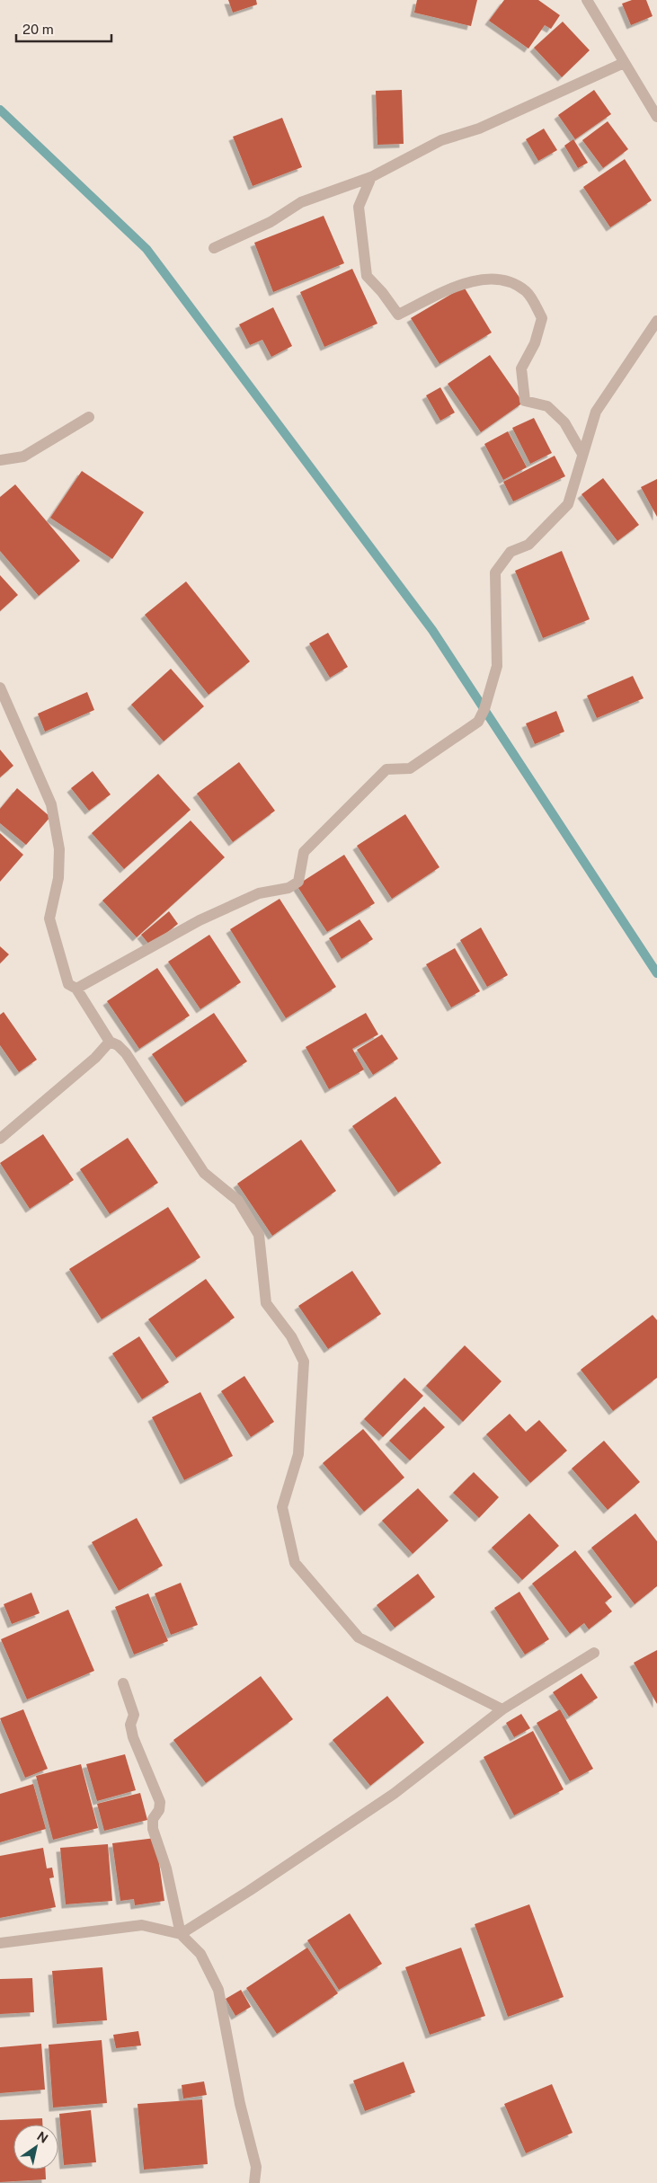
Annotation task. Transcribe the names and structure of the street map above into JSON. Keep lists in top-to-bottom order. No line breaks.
{"scale_bar":"20 m","north":"top right"}
